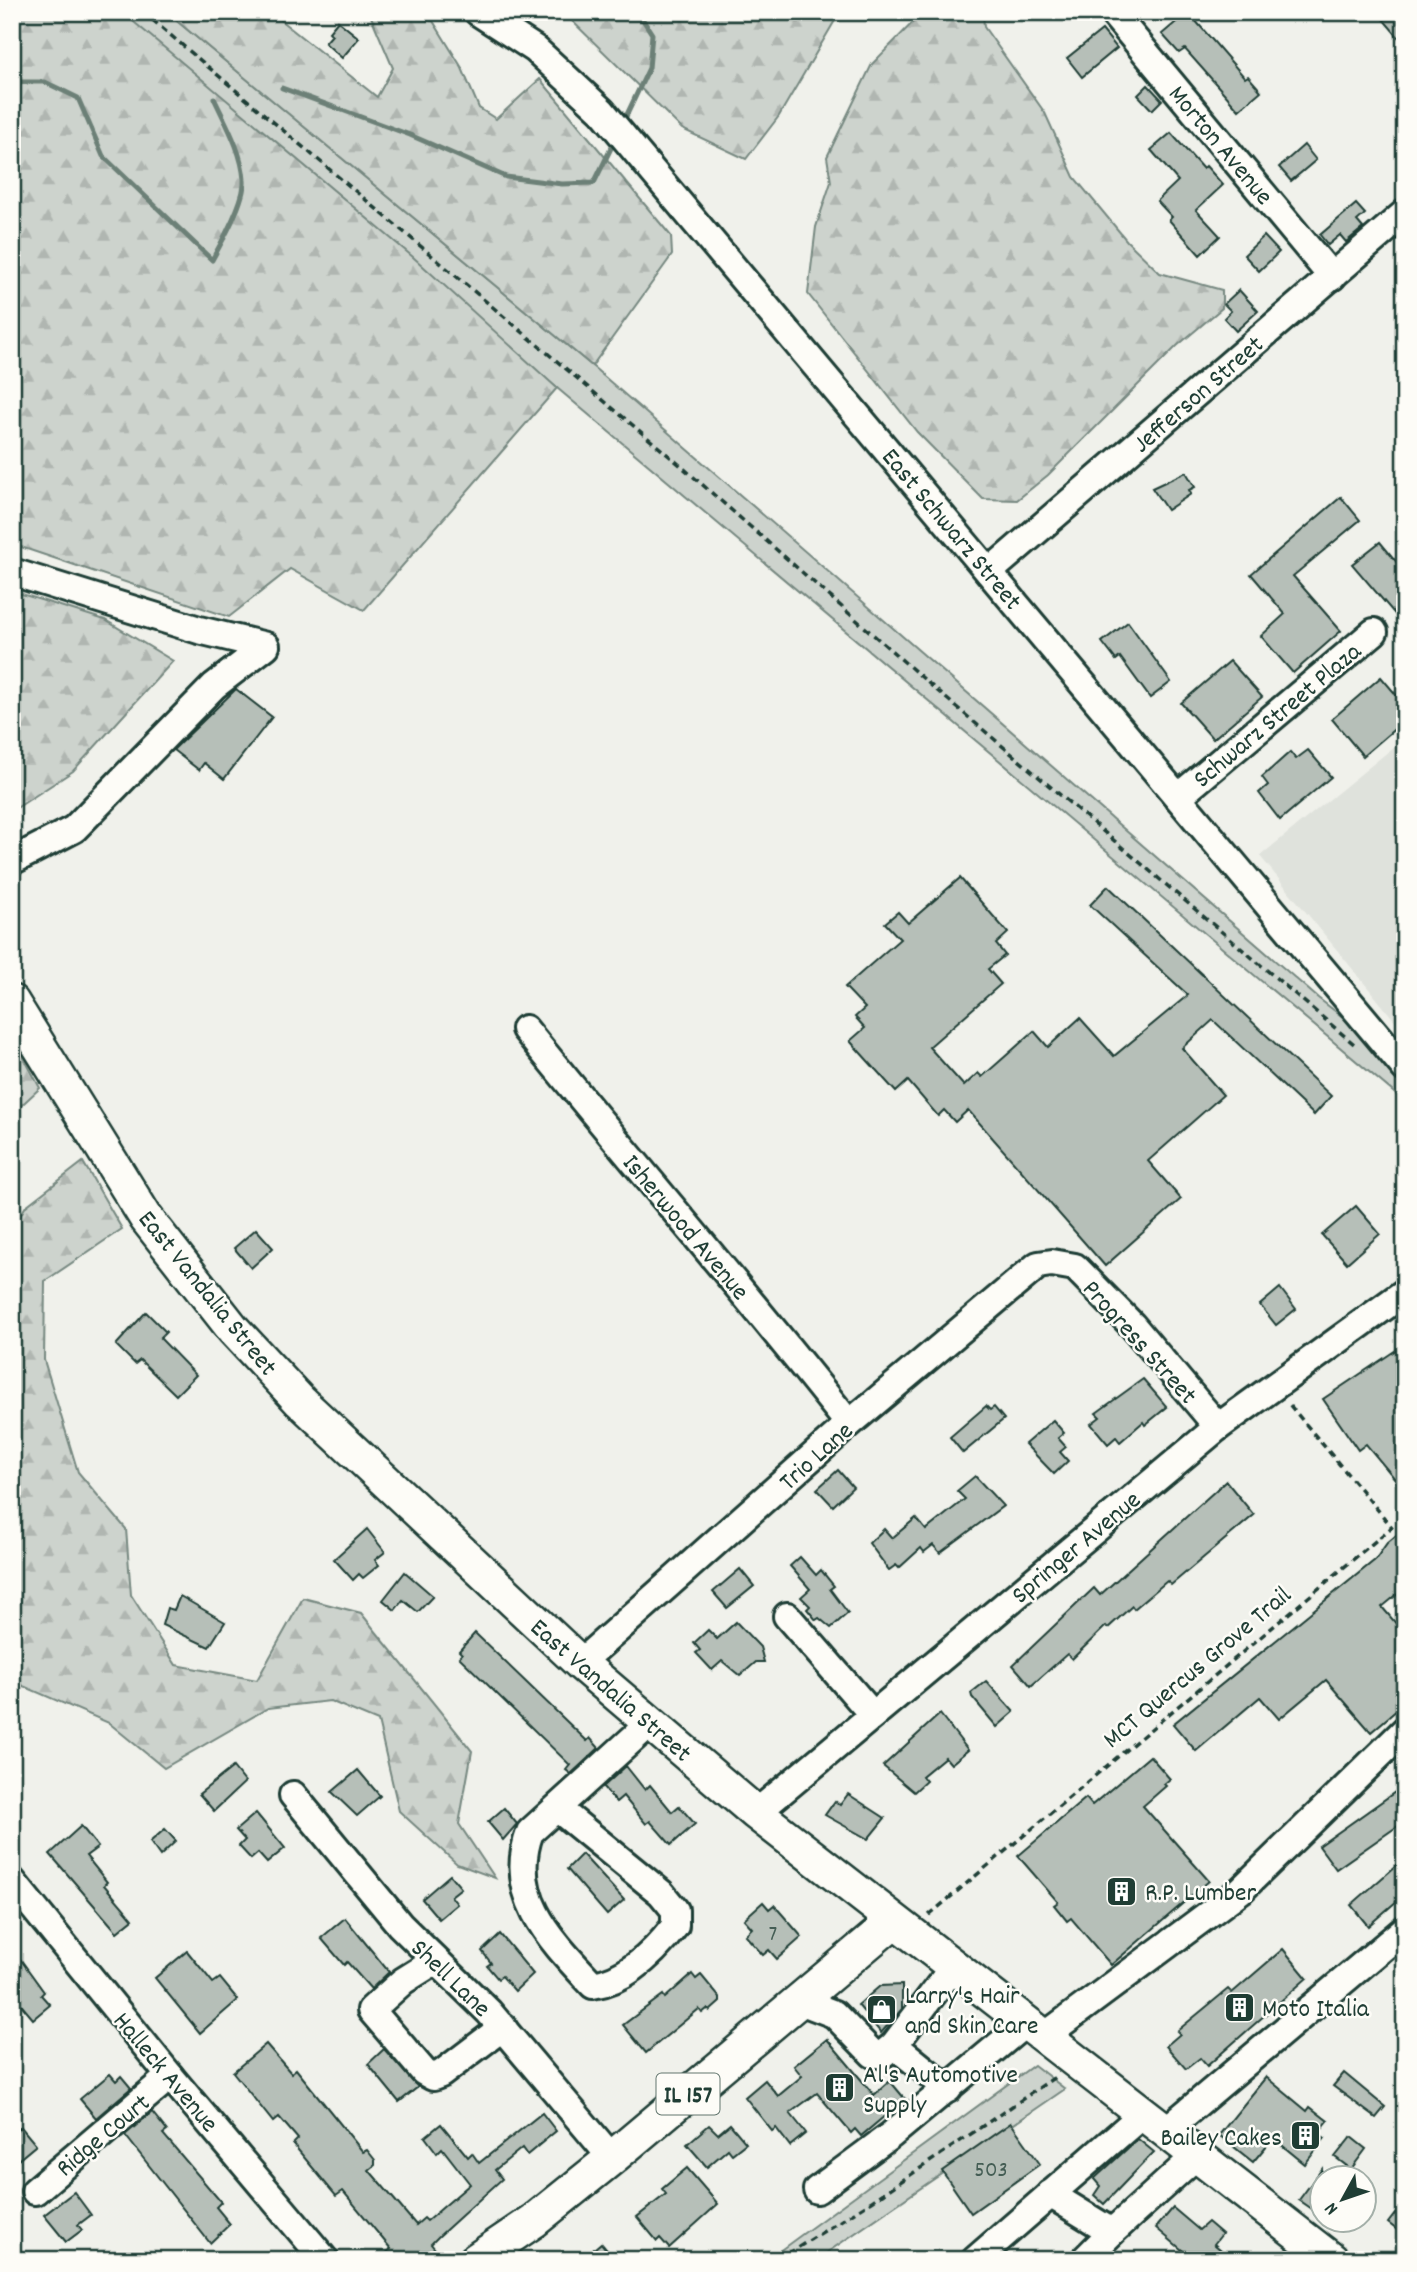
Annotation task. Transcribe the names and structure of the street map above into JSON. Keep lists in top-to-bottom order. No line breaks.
{"streets":{"main road":["East Vandalia Street","IL 157"],"street":["Morton Avenue","Jefferson Street","East Schwarz Street","Schwarz Street Plaza","Isherwood Avenue","Progress Street","Trio Lane","Springer Avenue","Shell Lane","Halleck Avenue","Ridge Court"],"path":["MCT Quercus Grove Trail"]},"crossings":[["Morton Avenue","Jefferson Street"],["Jefferson Street","East Schwarz Street"],["East Schwarz Street","Schwarz Street Plaza"],["Isherwood Avenue","Trio Lane"],["East Vandalia Street","Trio Lane"],["East Vandalia Street","Springer Avenue"],["East Vandalia Street","MCT Quercus Grove Trail"],["East Vandalia Street","IL 157"],["Progress Street","Trio Lane"],["Progress Street","Springer Avenue"],["MCT Quercus Grove Trail","IL 157"],["Shell Lane","IL 157"],["Halleck Avenue","Ridge Court"]],"places":{"building":["R.P. Lumber","Moto Italia","Al's Automotive Supply","Bailey Cakes"],"shop":["Larry's Hair and Skin Care"]},"house_numbers":["7","503"],"north":"bottom left"}
